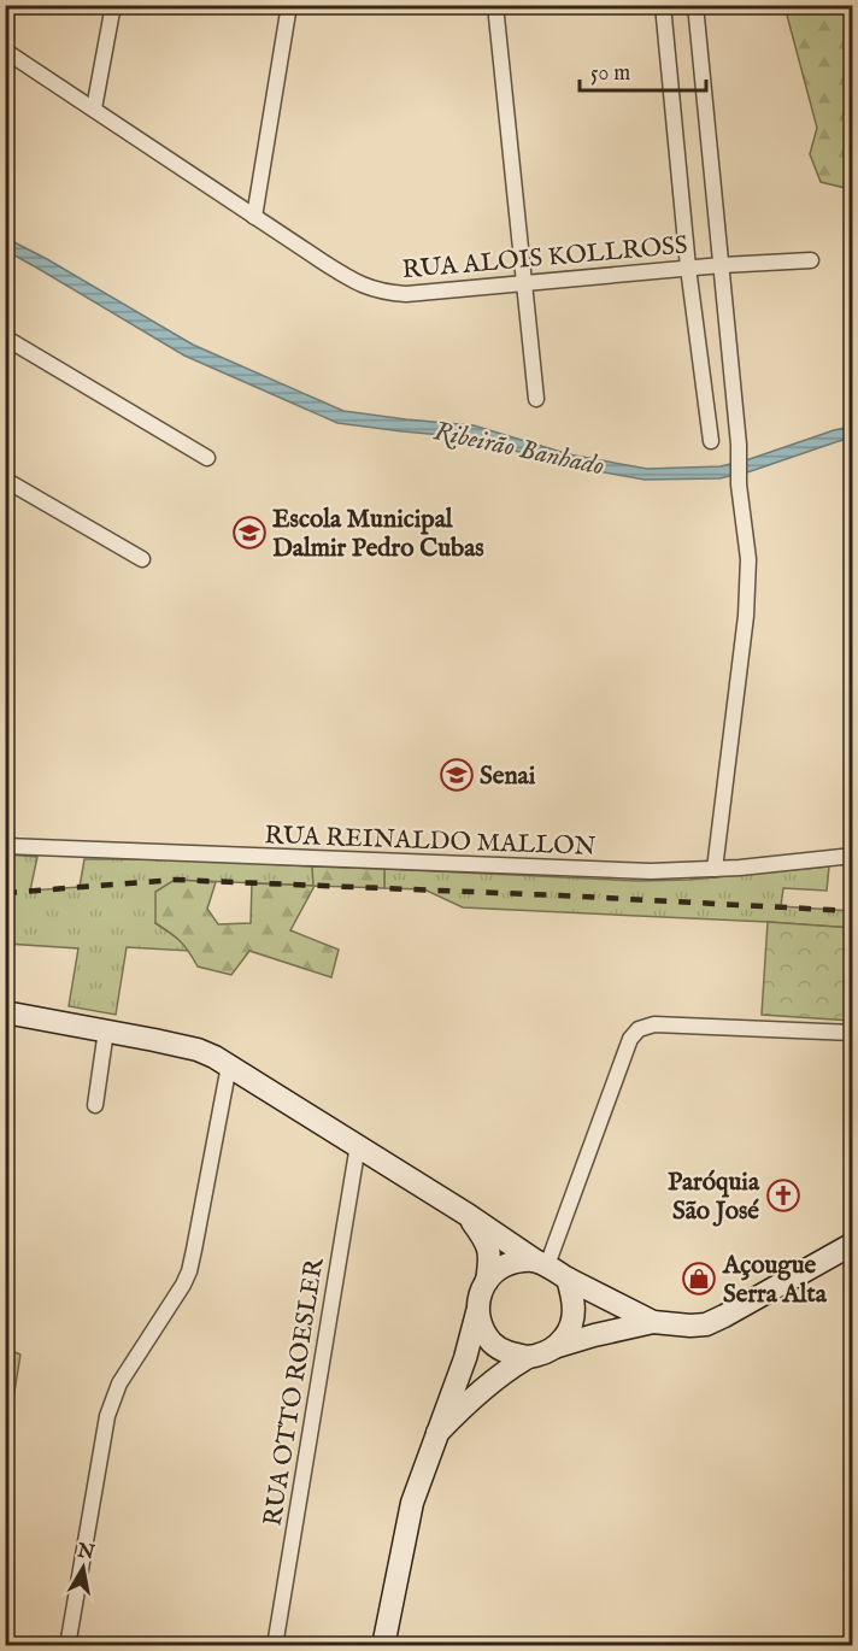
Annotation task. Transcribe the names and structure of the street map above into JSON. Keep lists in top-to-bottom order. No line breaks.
{"streets":{"street":["RUA ALOIS KOLLROSS","RUA REINALDO MALLON","RUA OTTO ROESLER"]},"water":["Ribeirão Banhado"],"places":{"school or university":["Escola Municipal Dalmir Pedro Cubas","Senai"],"church":["Paróquia São José"],"shop":["Açougue Serra Alta"]},"scale_bar":"50 m","north":"top"}
